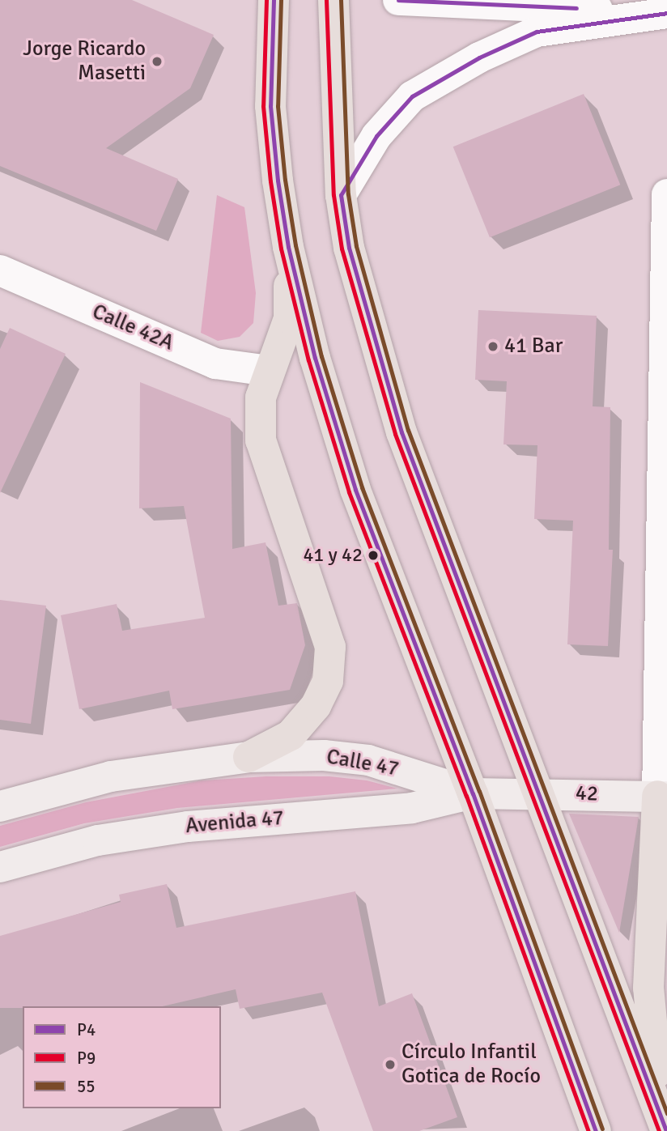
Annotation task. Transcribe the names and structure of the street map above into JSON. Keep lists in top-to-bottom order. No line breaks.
{"streets":{"main road":["Calle 47","42","Avenida 47"],"street":["Calle 42A"]},"crossings":[["Calle 47","42"],["Calle 47","Avenida 47"],["42","Avenida 47"]],"places":["Jorge Ricardo Masetti","41 Bar","41 y 42","Círculo Infantil Gotica de Rocío"],"lines":["transit line P4","transit line P9","transit line 55"],"legend":["P4","P9","55"]}
